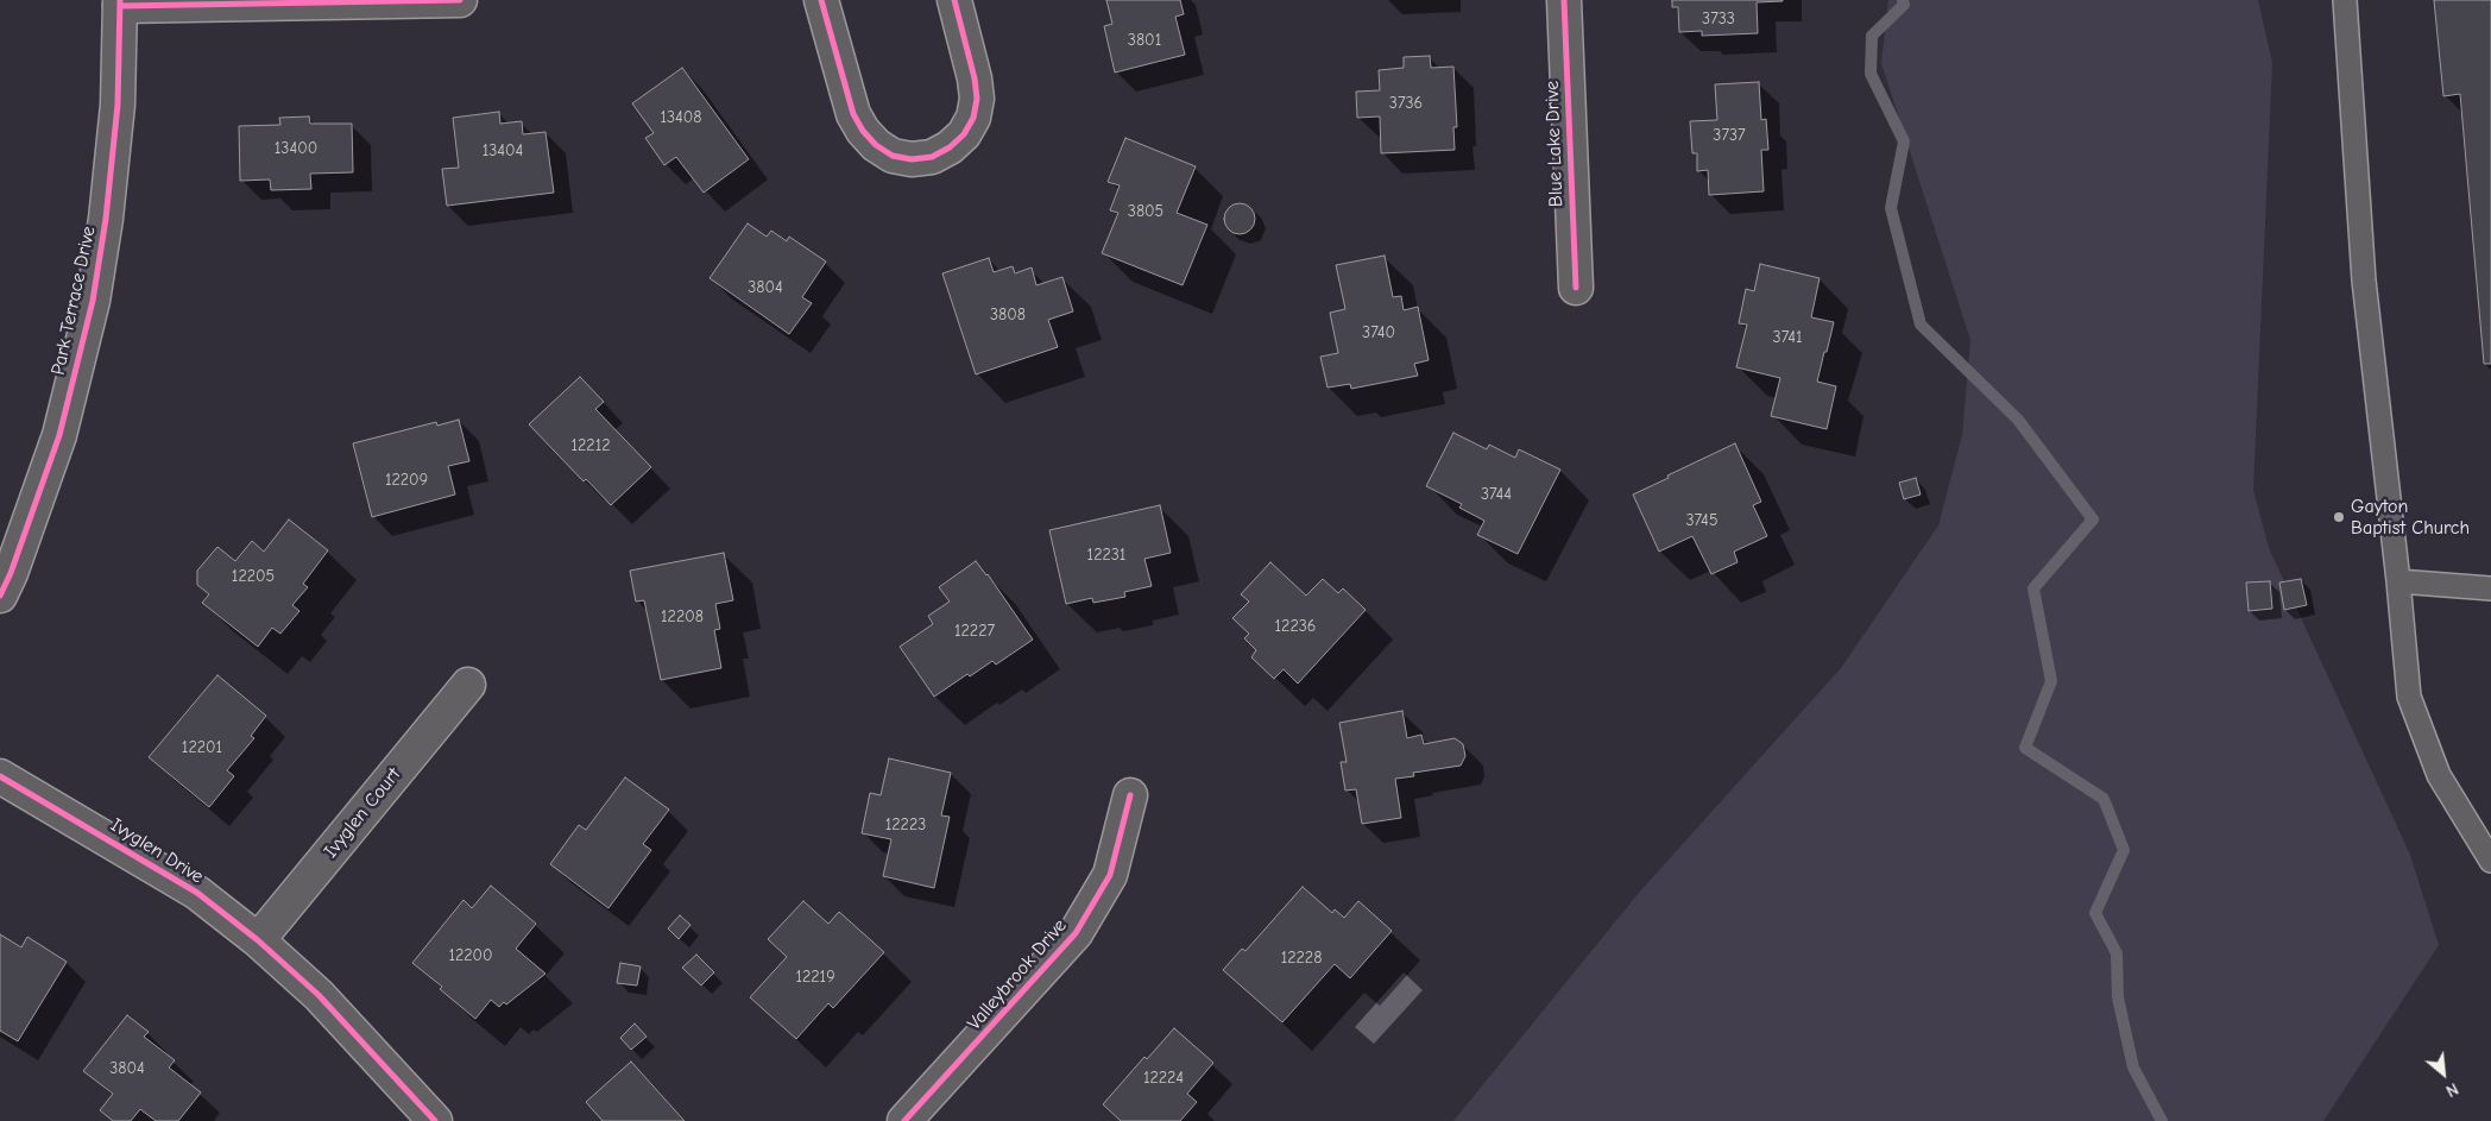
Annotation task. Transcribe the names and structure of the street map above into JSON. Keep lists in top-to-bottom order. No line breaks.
{"streets":{"street":["Blue Lake Drive","Park Terrace Drive","Ivyglen Court","Ivyglen Drive","Valleybrook Drive"]},"crossings":[["Ivyglen Court","Ivyglen Drive"]],"places":["Gayton Baptist Church"],"house_numbers":["3733","3801","3736","13408","3737","13400","13404","3805","3804","3808","3740","3741","12212","12209","3744","3745","12231","12205","12208","12236","12227","12201","12223","12200","12228","12219","3804","12224"],"north":"bottom right"}
